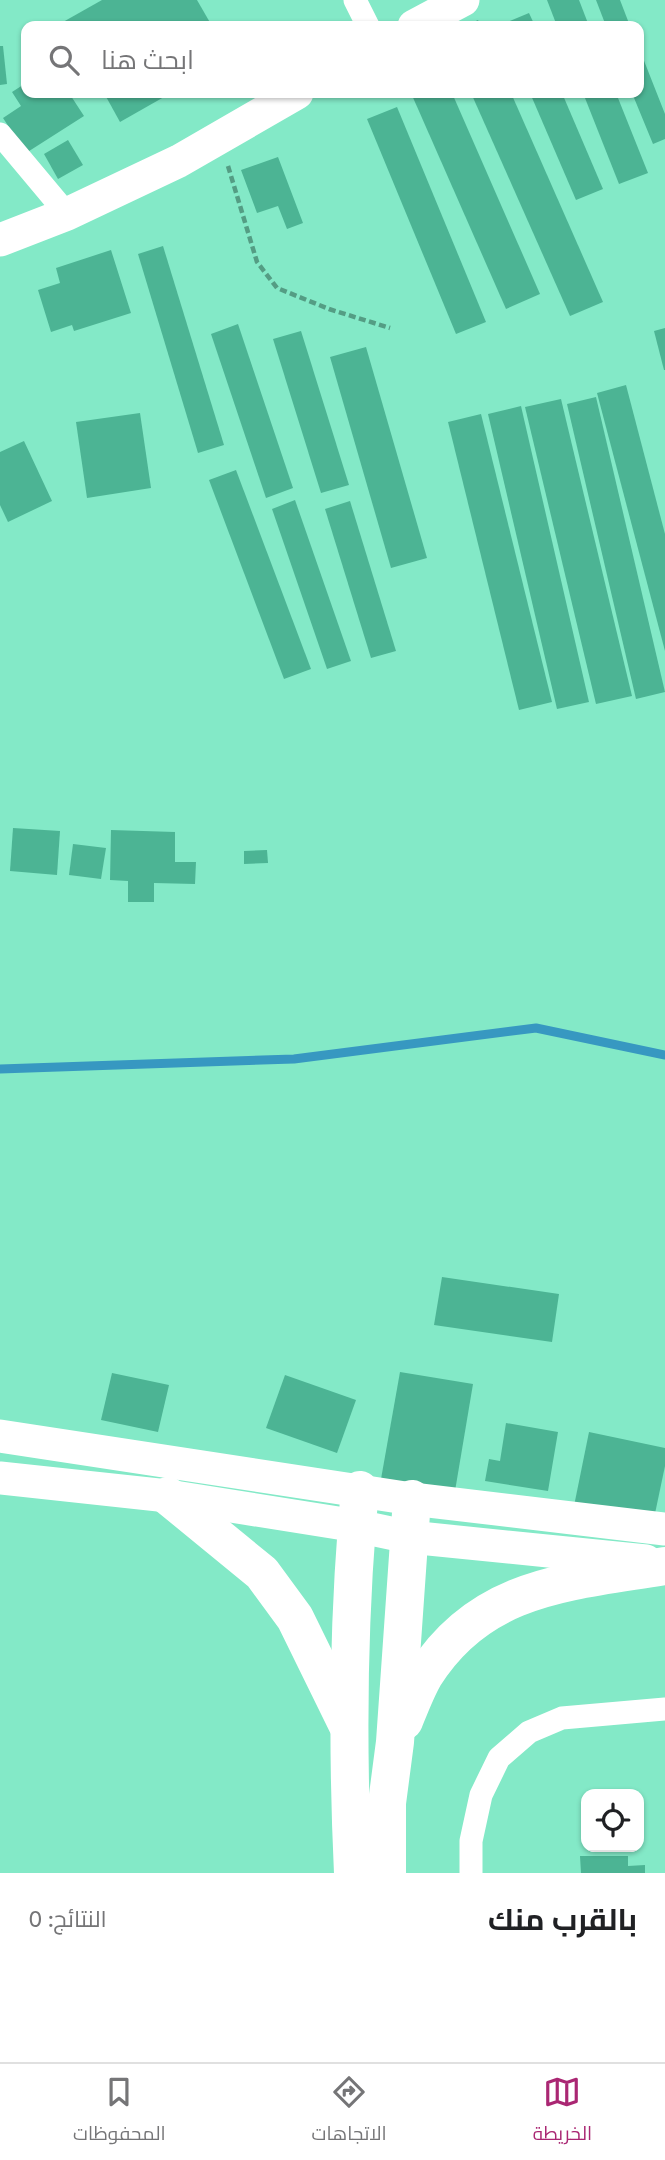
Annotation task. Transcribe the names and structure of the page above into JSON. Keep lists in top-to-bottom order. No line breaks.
{"page":{"search":"ابحث هنا","heading":["بالقرب منك","النتائج: 0"],"nav":["الخريطة","الاتجاهات","المحفوظات"]}}
